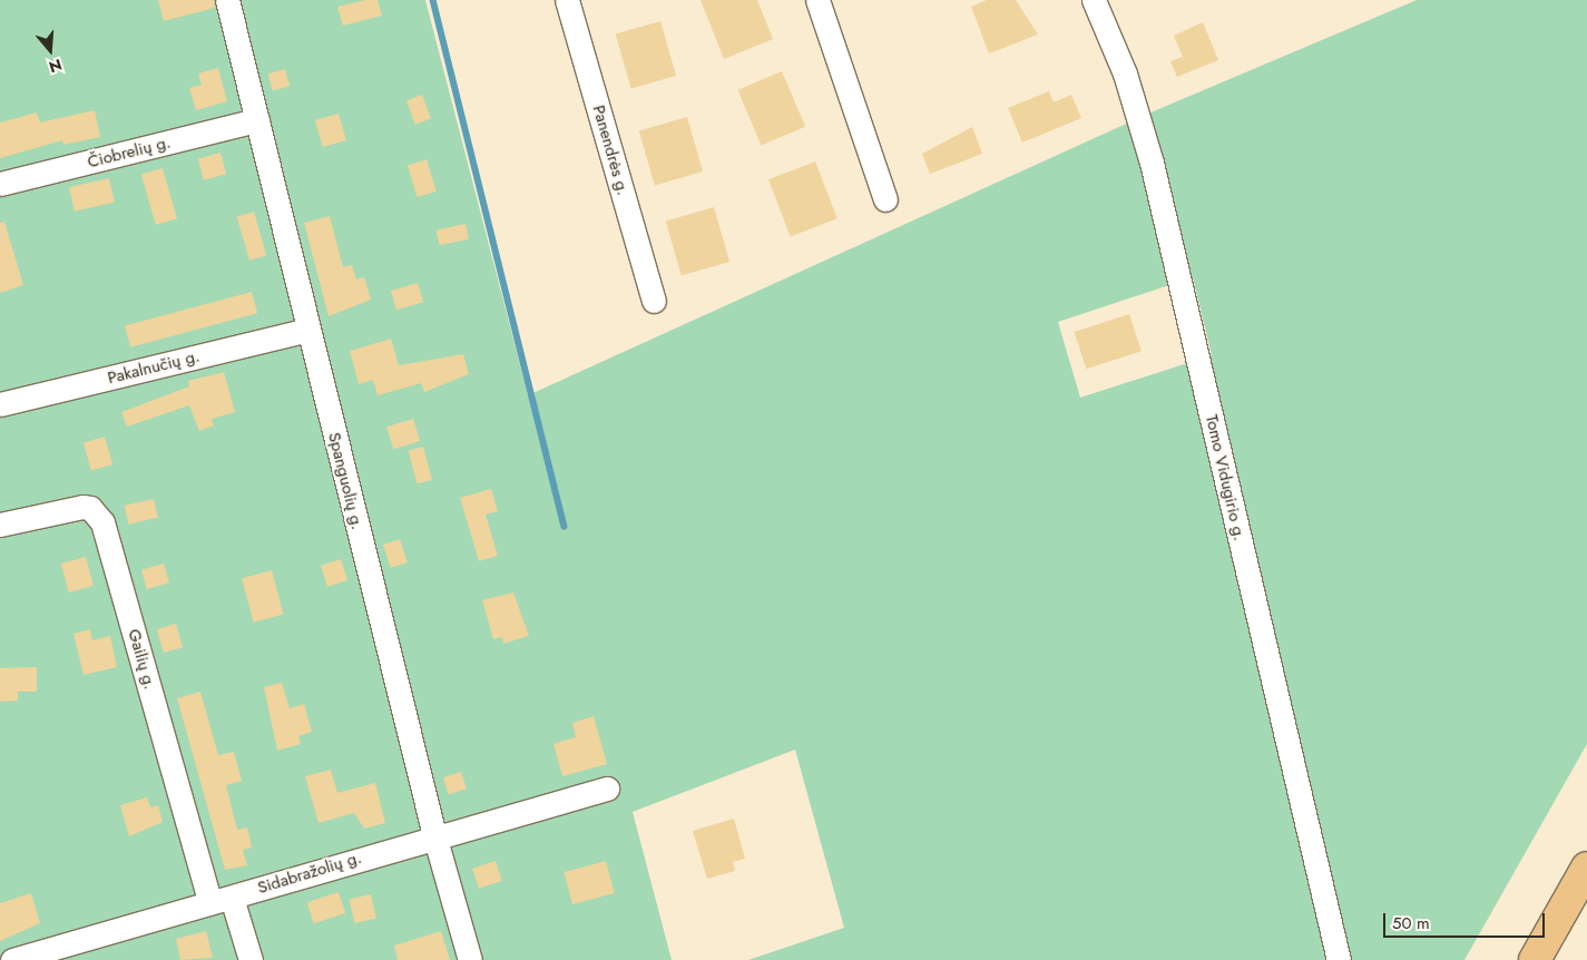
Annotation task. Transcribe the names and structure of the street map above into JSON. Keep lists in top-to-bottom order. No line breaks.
{"streets":{"street":["Panendrės g.","Čiobrelių g.","Pakalnučių g.","Tomo Vidugirio g.","Spanguolių g.","Gailių g.","Sidabražolių g."]},"crossings":[["Čiobrelių g.","Spanguolių g."],["Pakalnučių g.","Spanguolių g."],["Spanguolių g.","Sidabražolių g."],["Gailių g.","Sidabražolių g."]],"scale_bar":"50 m","north":"bottom"}
